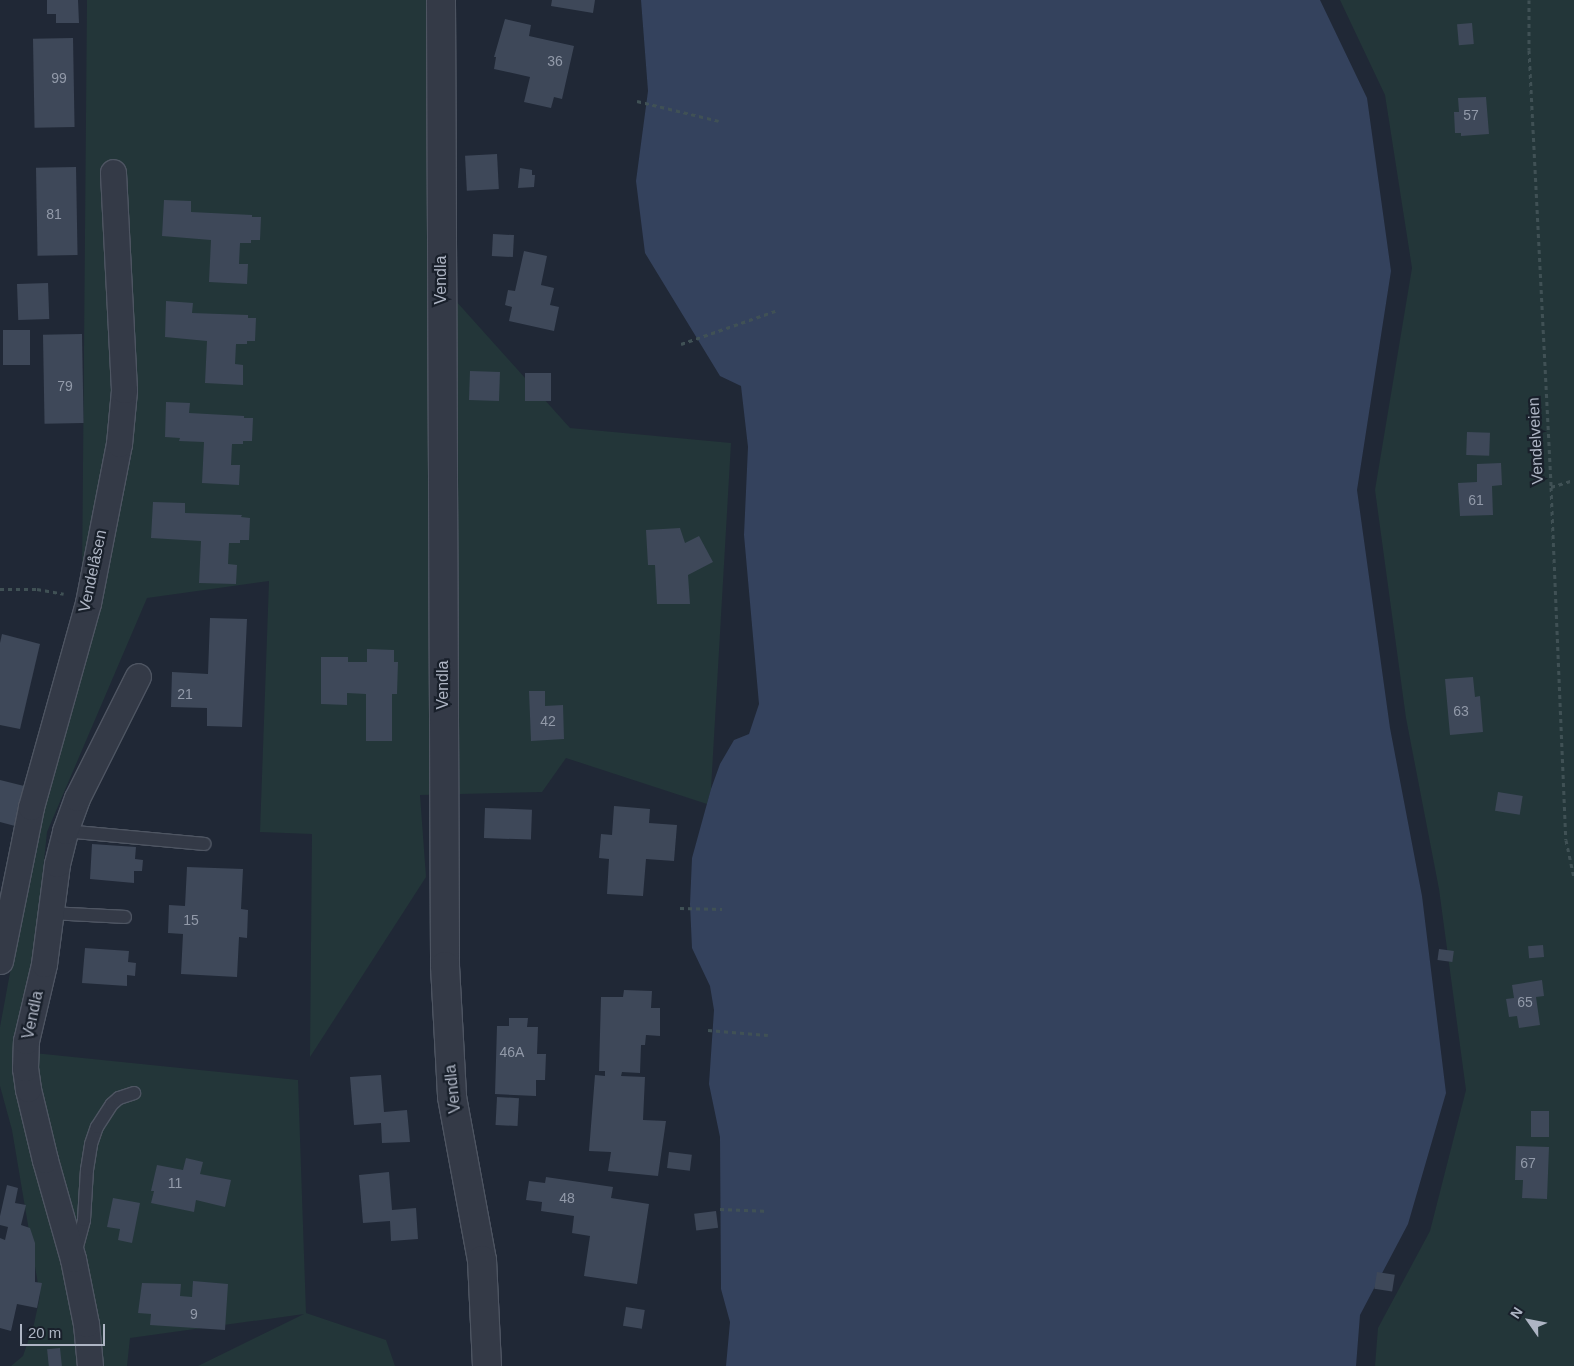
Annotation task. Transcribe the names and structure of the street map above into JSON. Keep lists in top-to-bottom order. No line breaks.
{"streets":{"street":["Vendla","Vendelåsen"],"path":["Vendelveien"]},"house_numbers":["36","99","57","81","79","61","21","63","42","15","65","46A","67","11","48","9"],"scale_bar":"20 m","north":"top left"}
